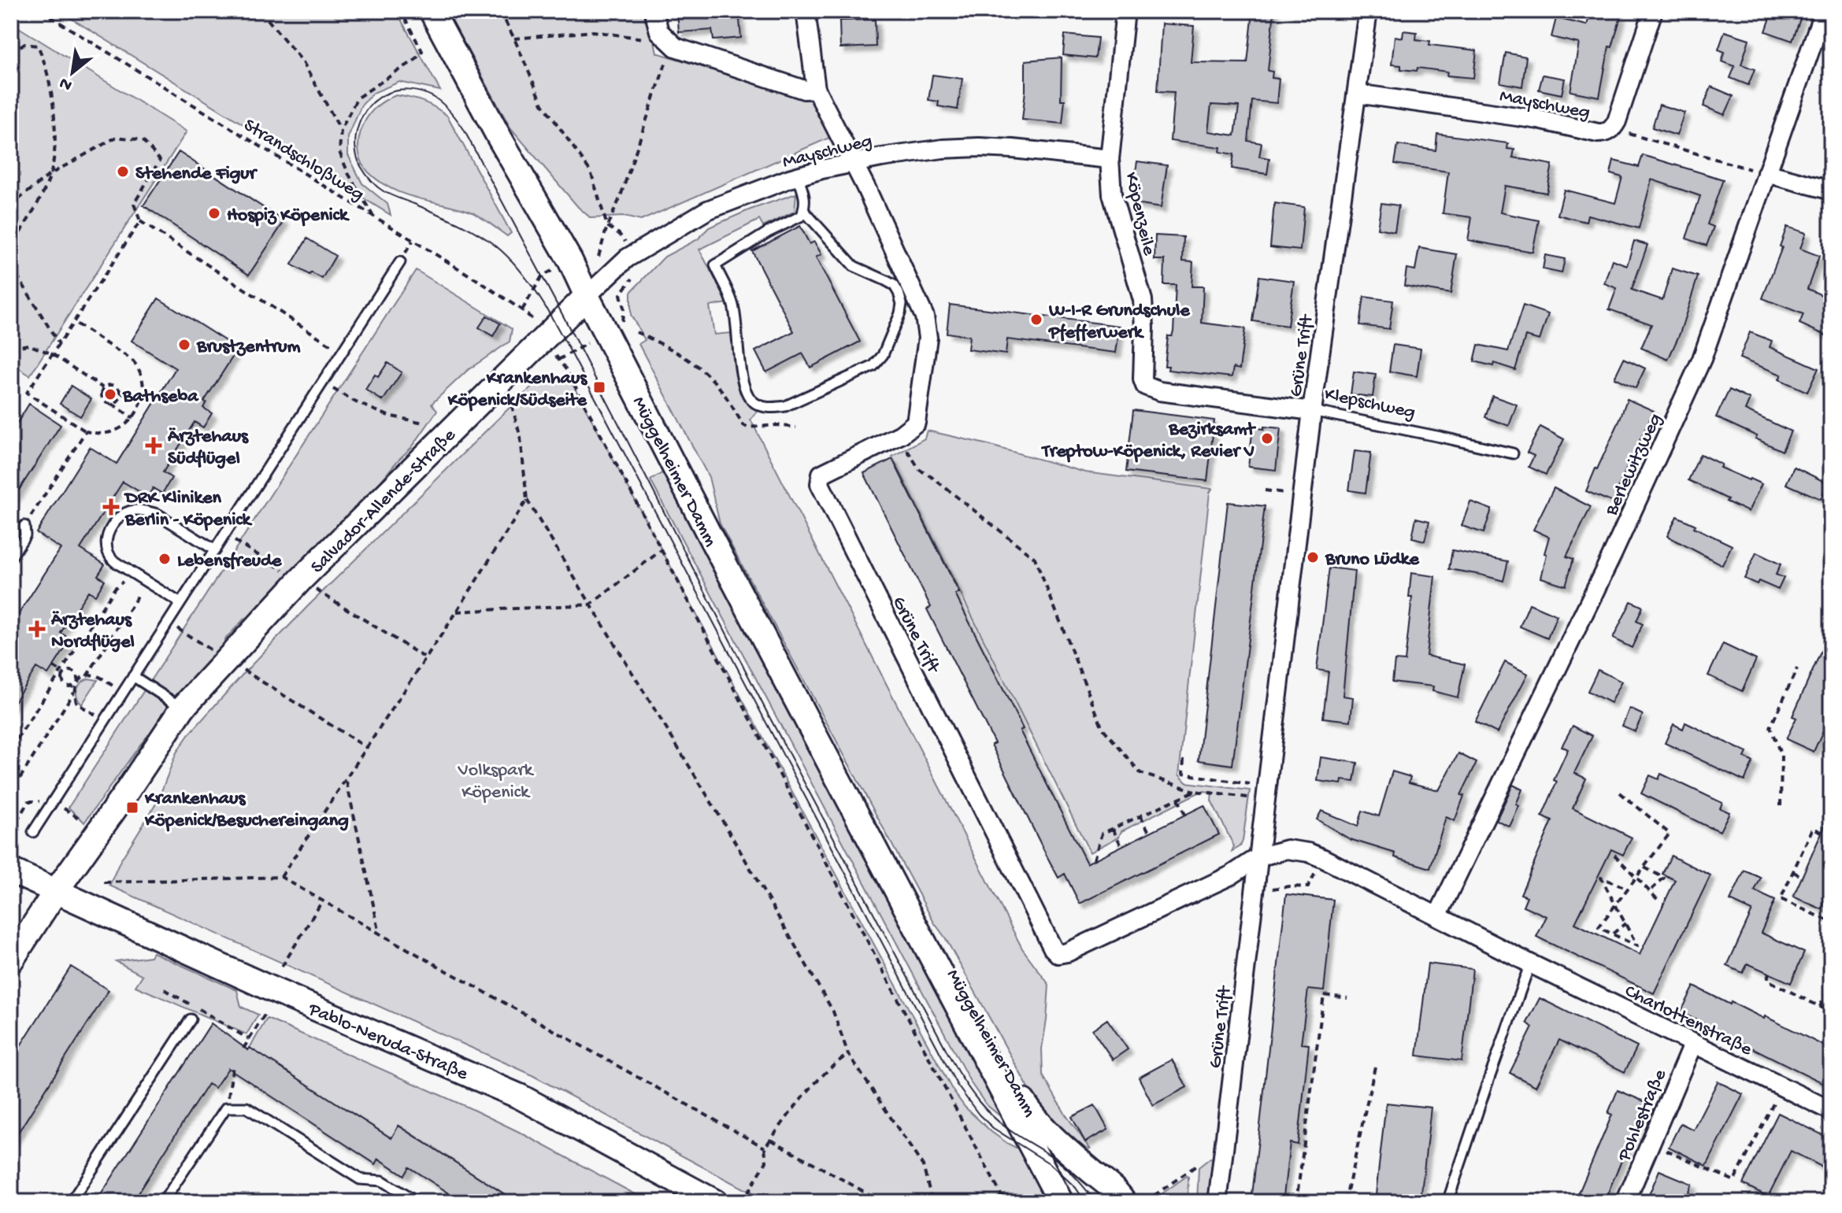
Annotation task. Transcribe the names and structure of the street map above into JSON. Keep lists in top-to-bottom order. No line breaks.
{"streets":{"main road":["Müggelheimer Damm","Salvador-Allende-Straße","Pablo-Neruda-Straße"],"street":["Mayschweg","Köpenzeile","Grüne Trift","Klepschweg","Berlewitzweg","Charlottenstraße","Pohlestraße"],"path":["Strandschloßweg"]},"crossings":[["Mayschweg","Köpenzeile"],["Mayschweg","Grüne Trift"],["Mayschweg","Berlewitzweg"],["Mayschweg","Müggelheimer Damm"],["Mayschweg","Salvador-Allende-Straße"],["Strandschloßweg","Salvador-Allende-Straße"],["Köpenzeile","Klepschweg"],["Grüne Trift","Klepschweg"],["Grüne Trift","Charlottenstraße"],["Berlewitzweg","Charlottenstraße"],["Müggelheimer Damm","Salvador-Allende-Straße"],["Salvador-Allende-Straße","Pablo-Neruda-Straße"],["Charlottenstraße","Pohlestraße"]],"parks":["Volkspark Köpenick"],"places":{"other":["Stehende Figur","Hospiz Köpenick","W-I-R Grundschule Pfefferwerk","Brustzentrum","Bathseba","Bezirksamt Treptow-Köpenick, Revier V","Bruno Lüdke","Lebensfreude"],"transit":["Krankenhaus Köpenick/Südseite","Krankenhaus Köpenick/Besuchereingang"],"health":["Ärztehaus Südflügel","DRK Kliniken Berlin - Köpenick","Ärztehaus Nordflügel"]},"north":"bottom left"}
